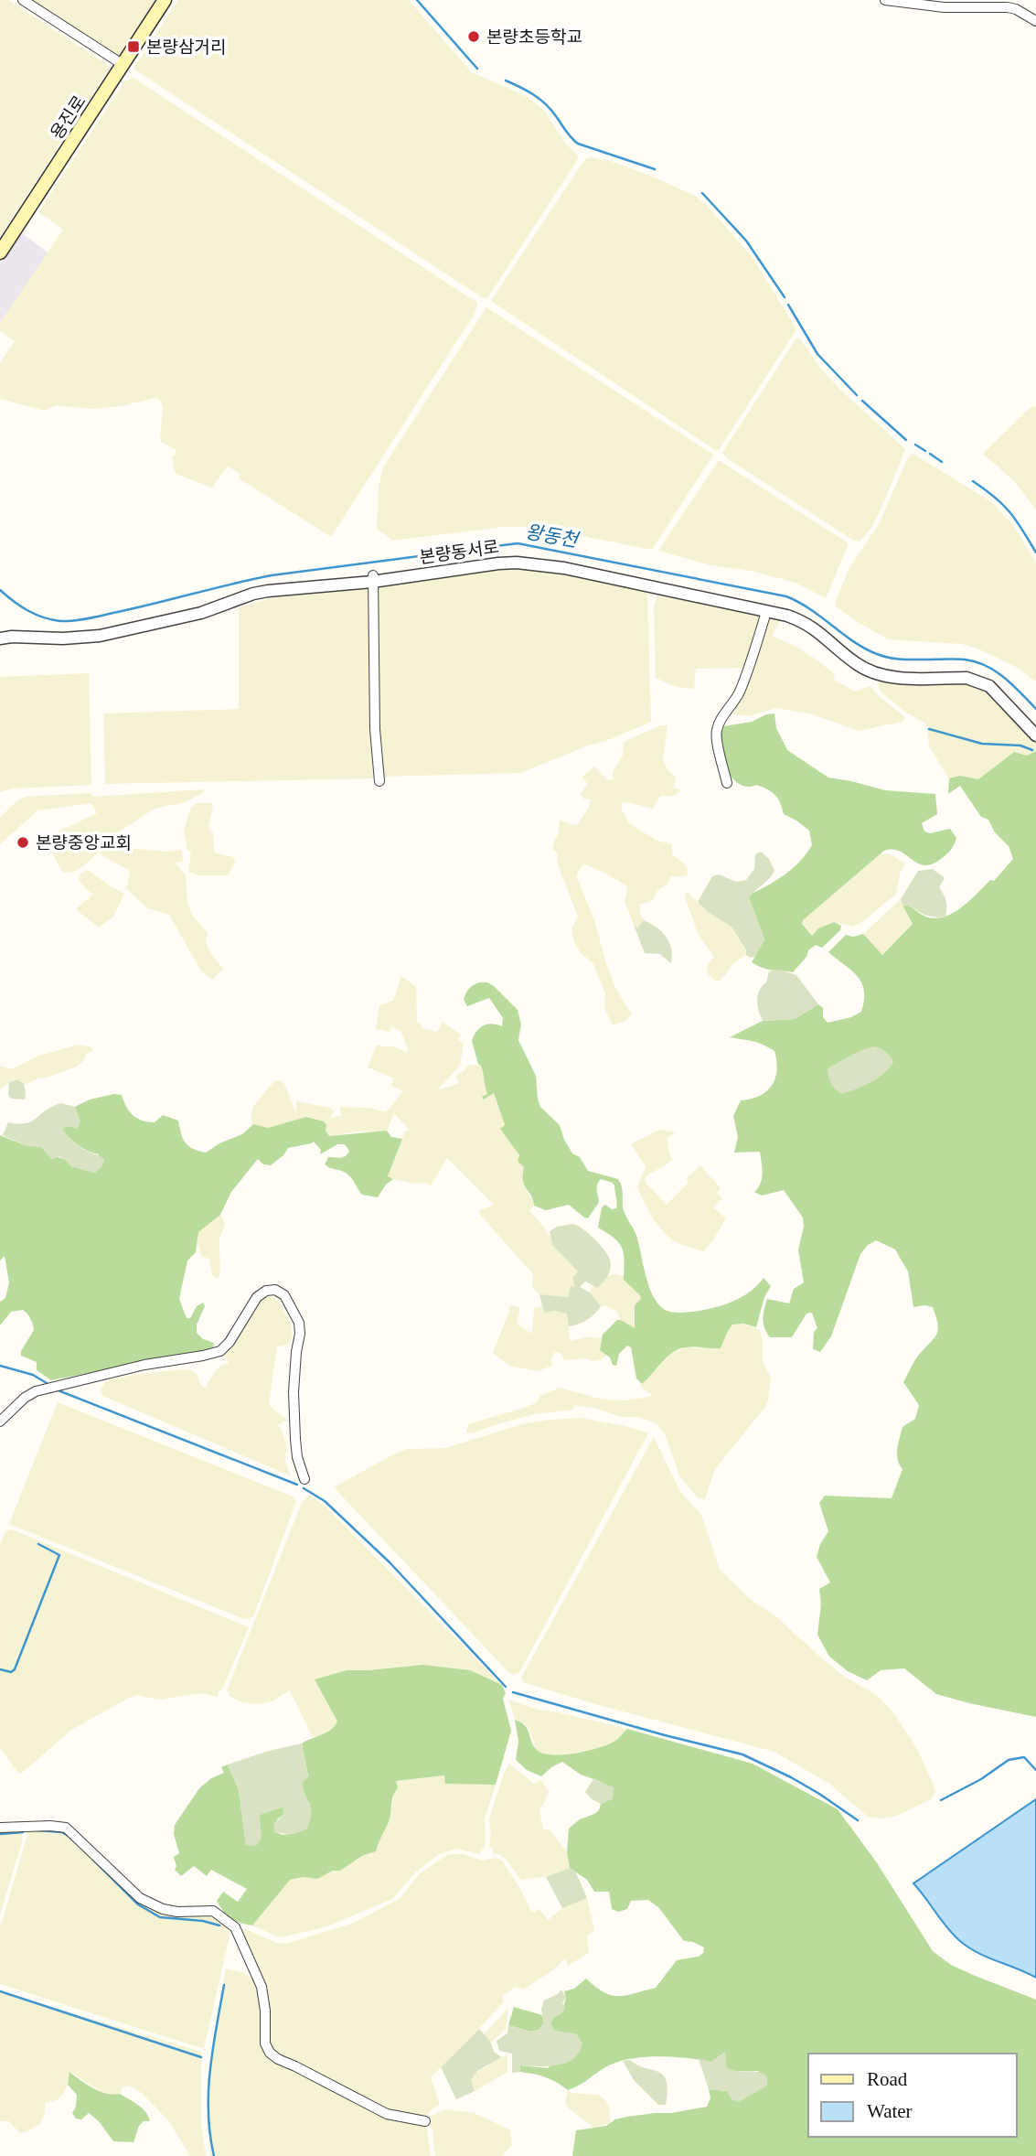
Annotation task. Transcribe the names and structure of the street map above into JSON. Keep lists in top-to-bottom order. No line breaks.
{"streets":{"main road":["용진로"],"street":["본량동서로"]},"water":["왕동천"],"places":{"other":["본량초등학교","본량중앙교회"],"transit":["본량삼거리"]},"legend":["Road","Water"]}
